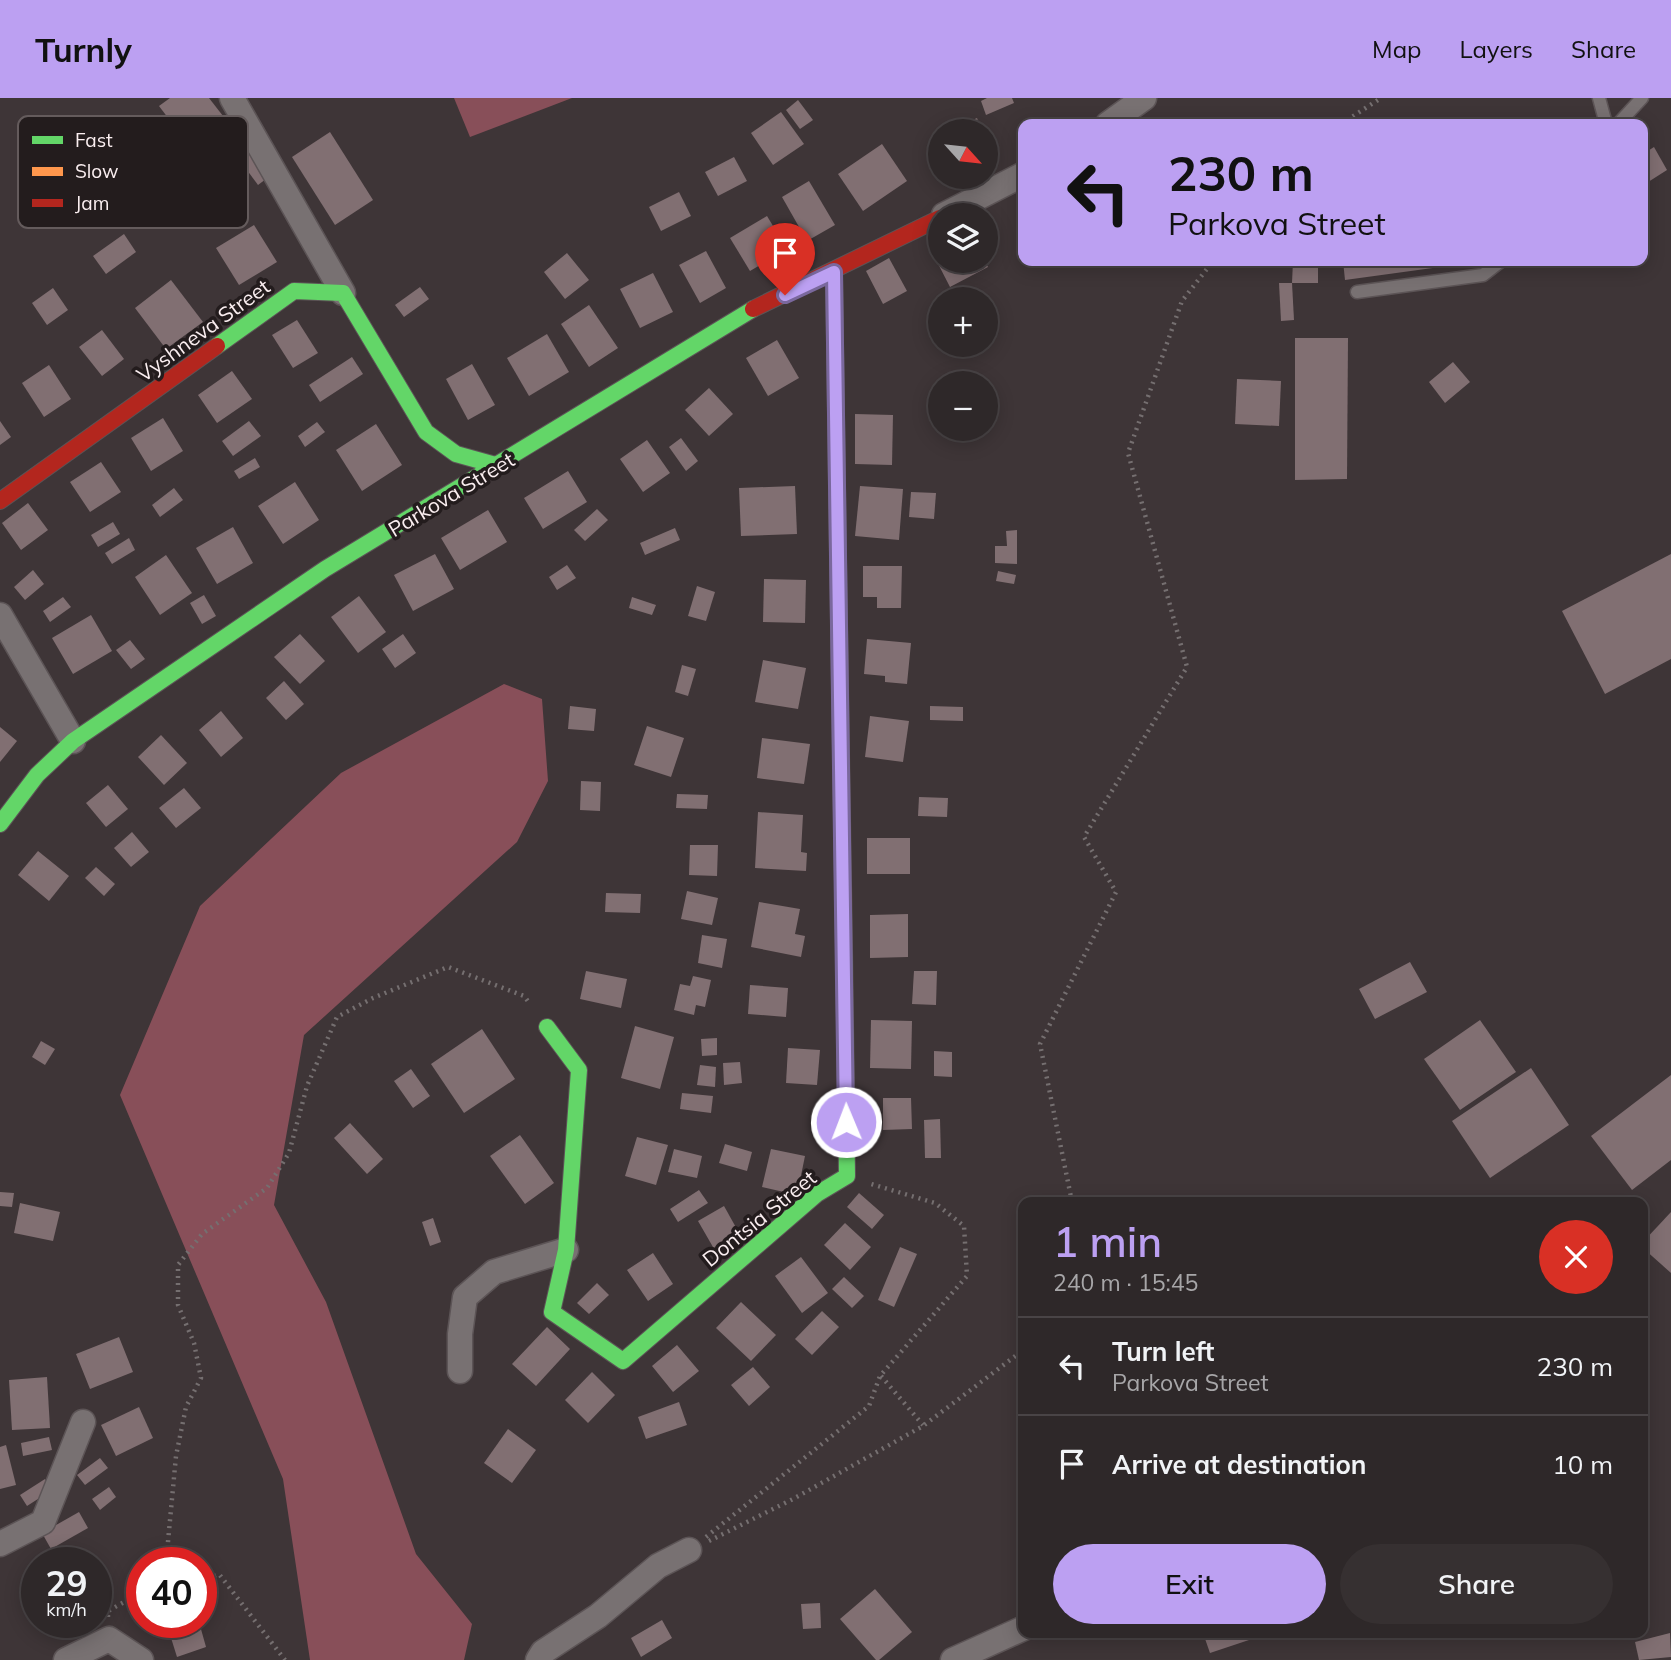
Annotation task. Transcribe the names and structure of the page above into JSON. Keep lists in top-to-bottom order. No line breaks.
{"streets":{"street":["Vyshneva Street","Parkova Street","Dontsia Street"]},"crossings":[["Parkova Street","Dontsia Street"]],"legend":["Fast","Slow","Jam"],"north":"bottom right","page":{"header":"Turnly","nav":["Map","Layers","Share"],"map_buttons":["+","−"],"turn":["230 m","Parkova Street"],"heading":["1 min","240 m · 15:45"],"list":[{"name":"Turn left","note":"Parkova Street","value":"230 m"},{"name":"Arrive at destination","value":"10 m"}],"buttons":["Exit","Share"],"speed":"29 km/h","limit":"40"}}
